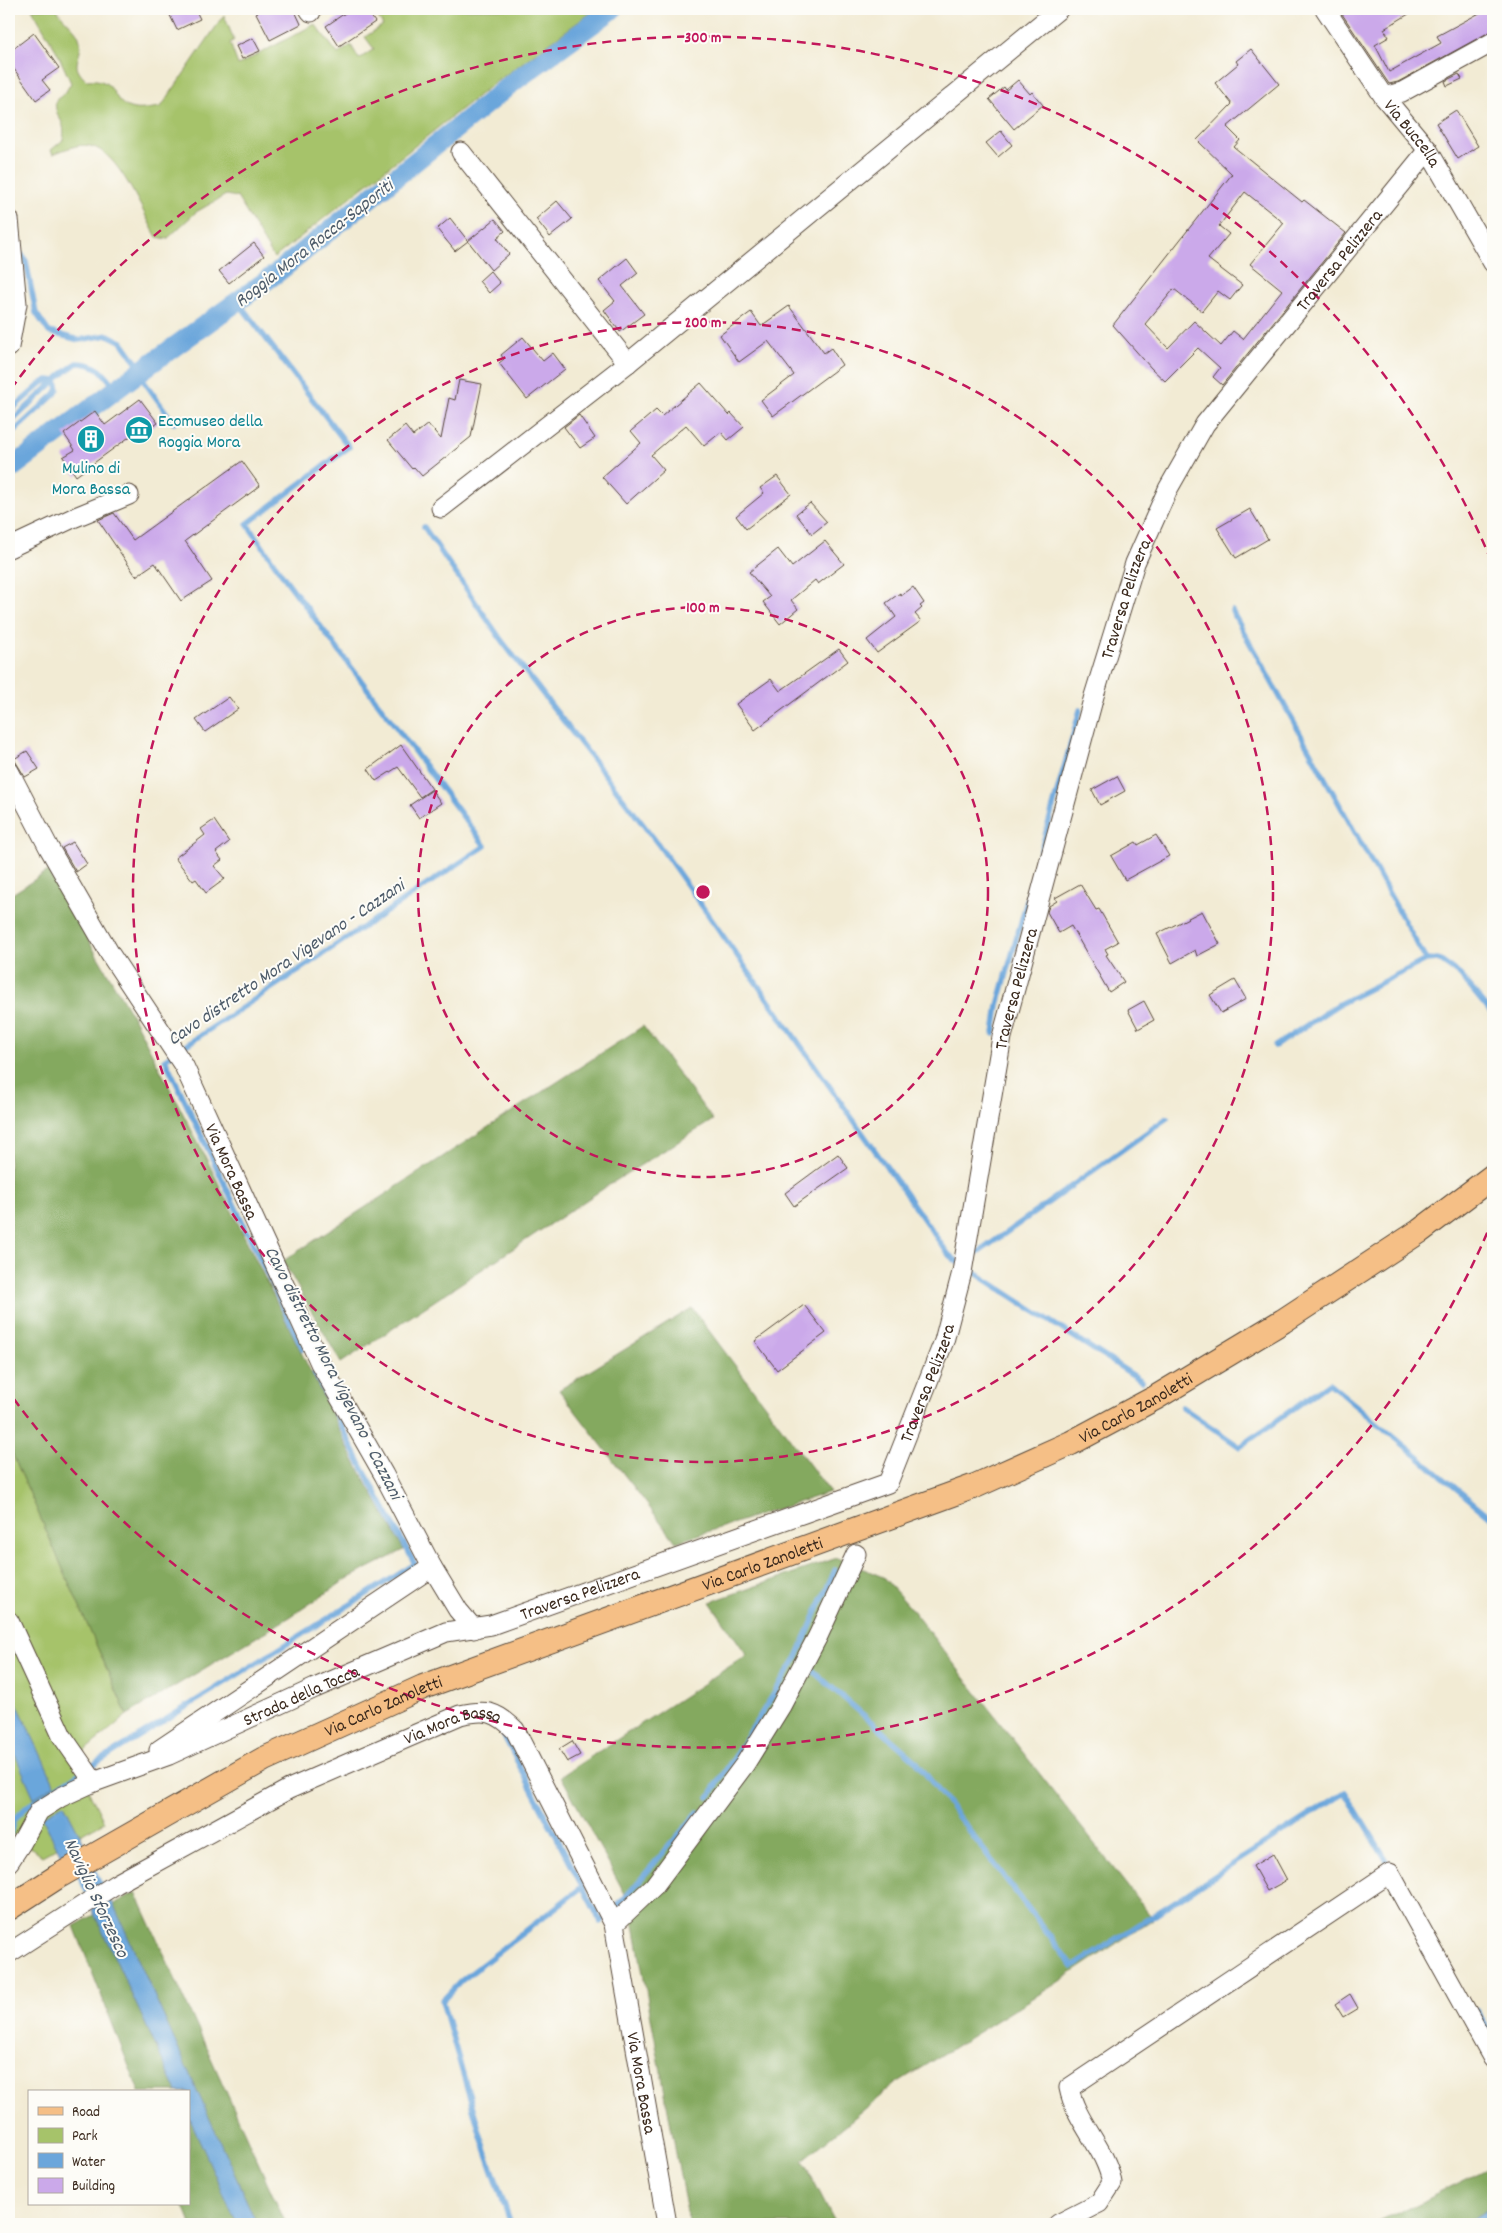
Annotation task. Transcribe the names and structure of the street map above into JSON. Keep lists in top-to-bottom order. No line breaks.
{"streets":{"main road":["Via Carlo Zanoletti"],"street":["Via Buccella","Traversa Pelizzera","Via Mora Bassa","Strada della Tocca"]},"crossings":[["Via Buccella","Traversa Pelizzera"],["Traversa Pelizzera","Via Mora Bassa"],["Traversa Pelizzera","Strada della Tocca"],["Via Mora Bassa","Strada della Tocca"]],"water":["Roggia Mora Rocca-Saporiti","Cavo distretto Mora Vigevano - Cazzani","Naviglio Sforzesco"],"places":{"museum":["Ecomuseo della Roggia Mora"],"building":["Mulino di Mora Bassa"]},"legend":["Road","Park","Water","Building"],"rings":["300 m","200 m","100 m"]}
